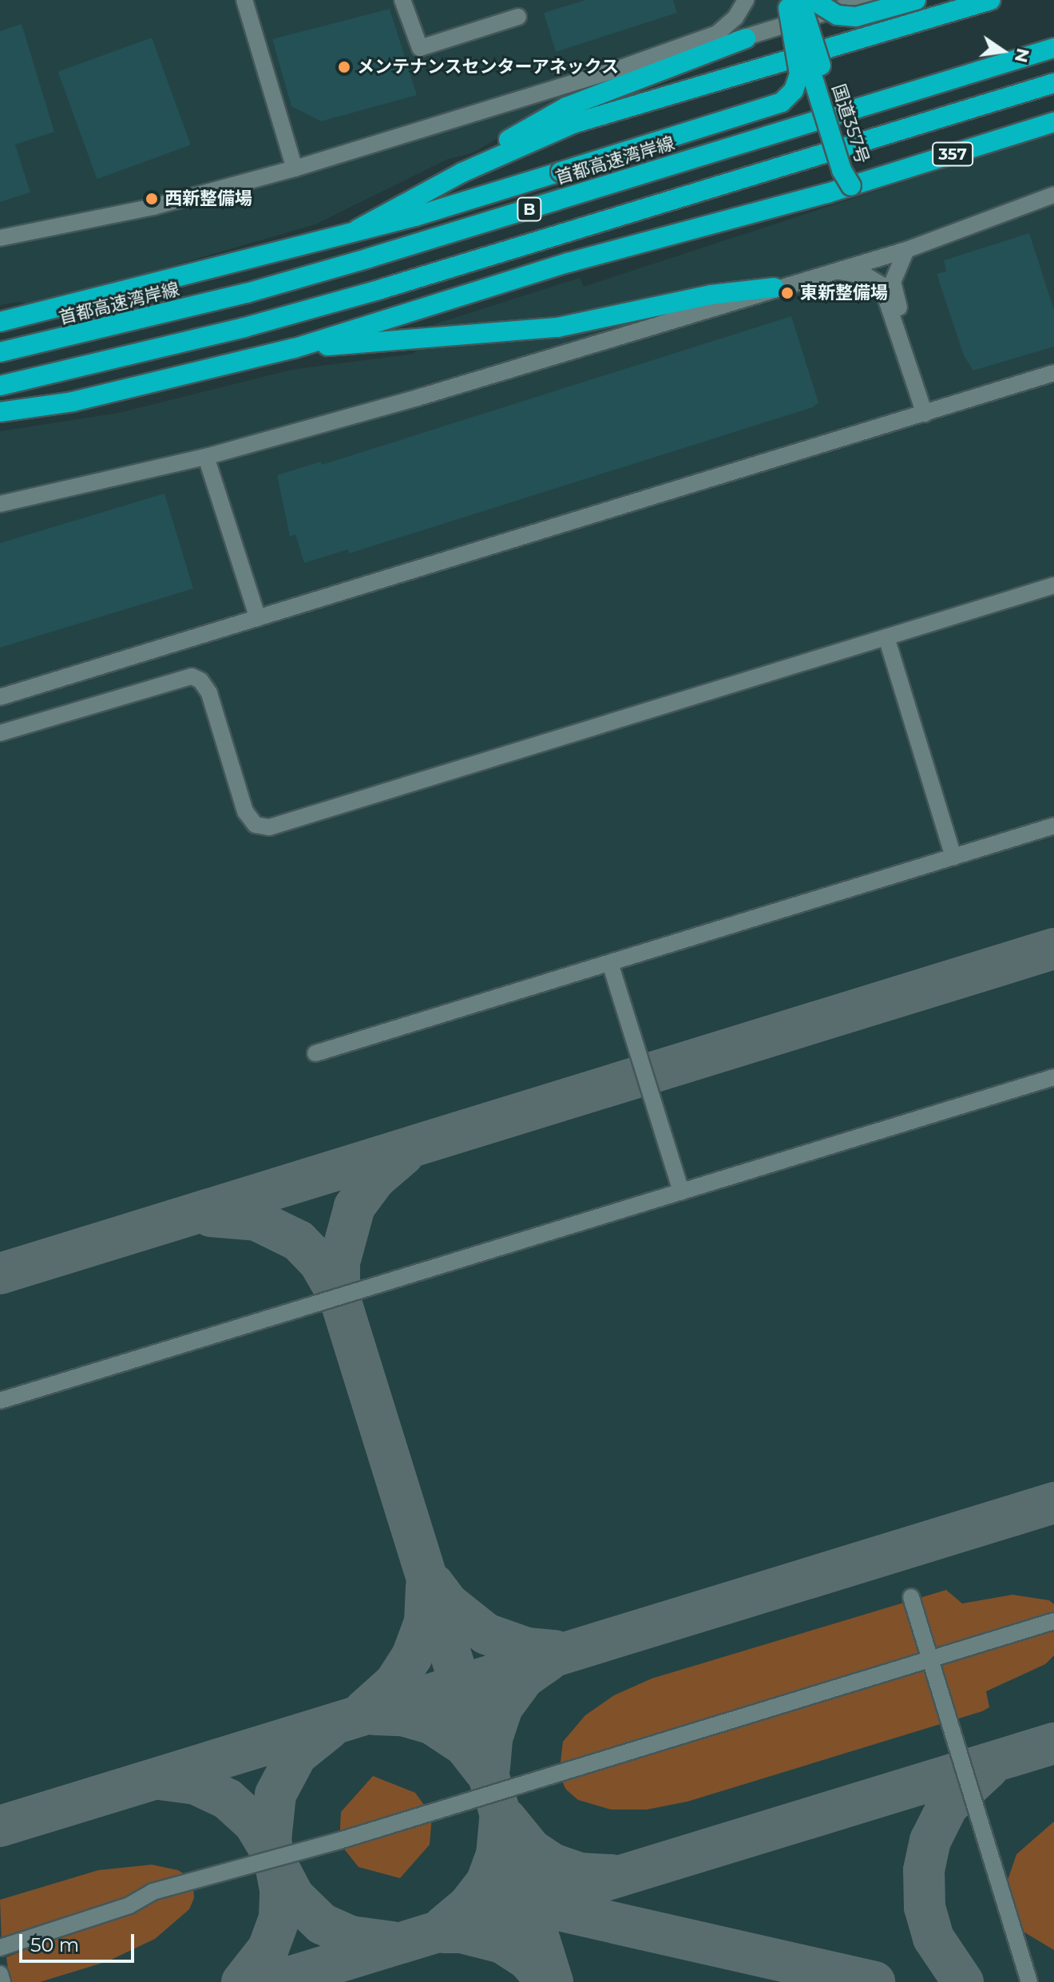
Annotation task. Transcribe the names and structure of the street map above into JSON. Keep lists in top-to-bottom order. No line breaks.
{"streets":{"highway":["国道357号","357","首都高速湾岸線","B"]},"crossings":[["国道357号","357"]],"places":["メンテナンスセンターアネックス","西新整備場","東新整備場"],"scale_bar":"50 m","north":"right"}
